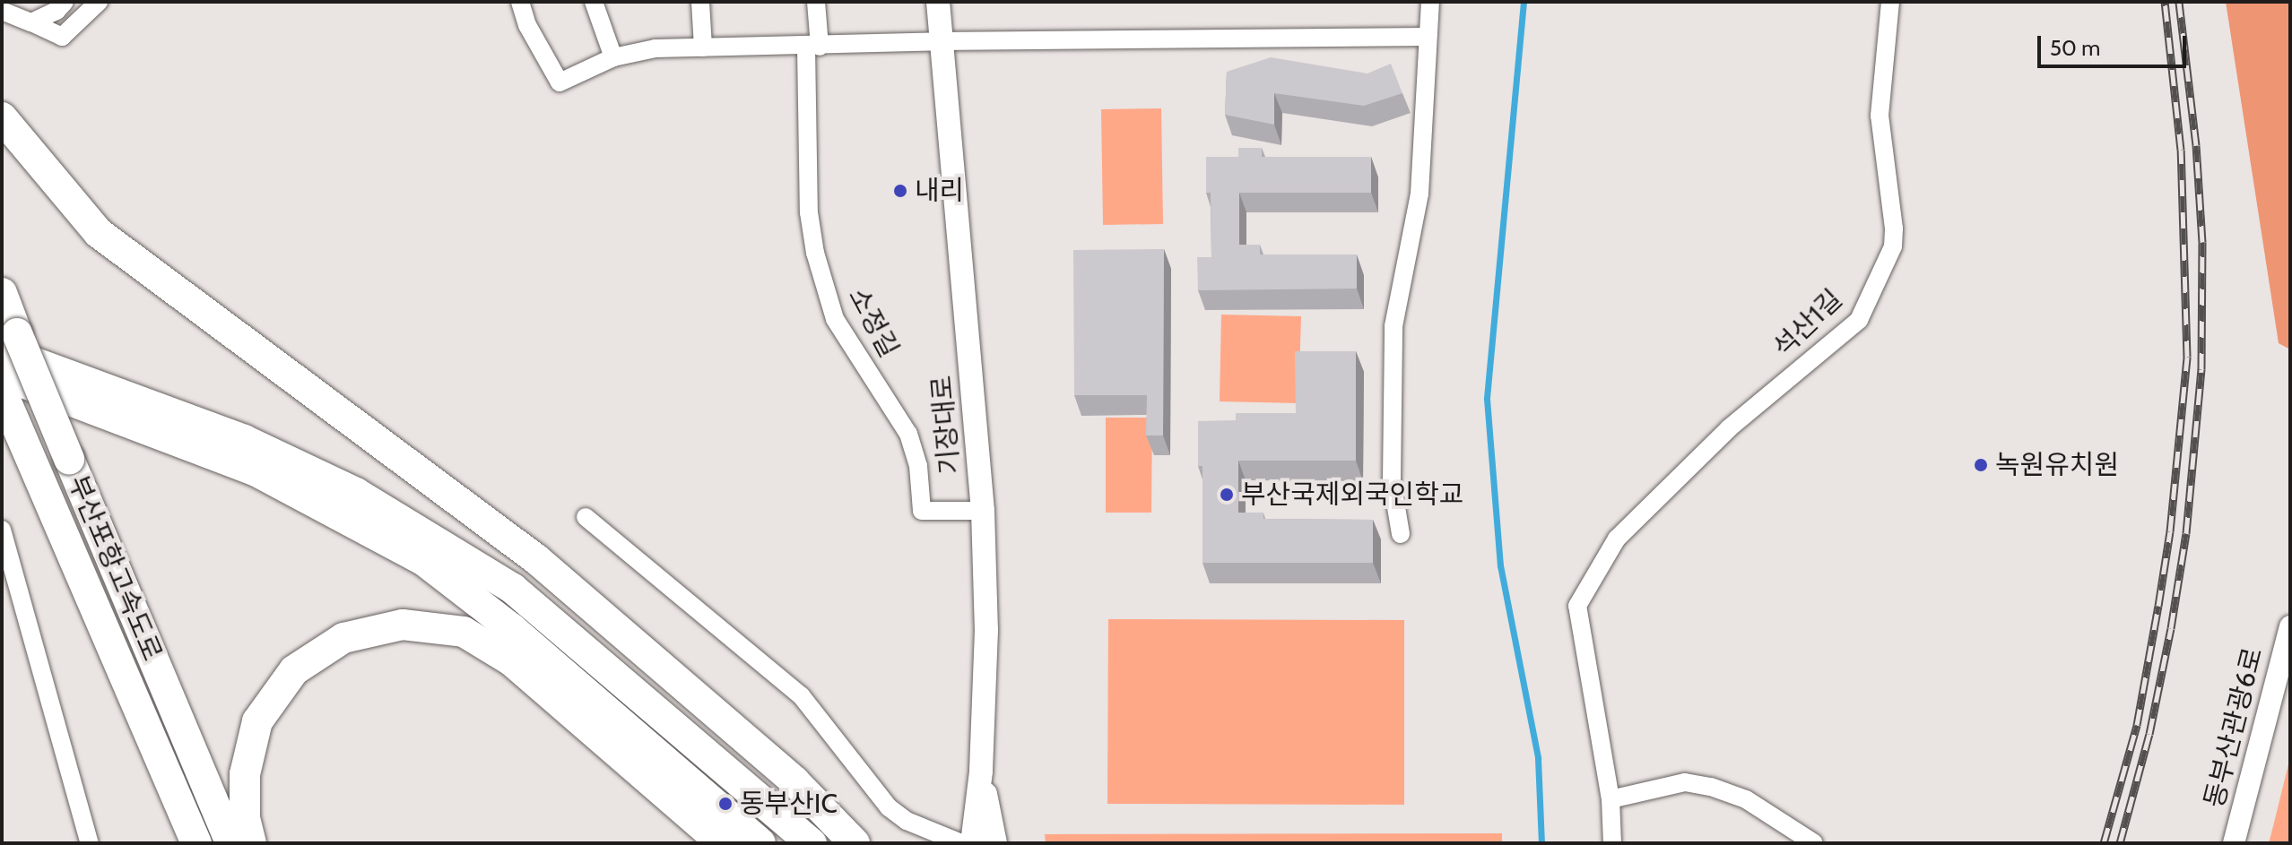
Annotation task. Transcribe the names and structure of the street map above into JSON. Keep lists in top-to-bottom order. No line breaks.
{"streets":{"highway":["부산포항고속도로"],"main road":["기장대로"],"street":["소정길","석산1길","동부산관광6로"]},"crossings":[["소정길","기장대로"]],"places":["내리","녹원유치원","부산국제외국인학교","동부산IC"],"scale_bar":"50 m"}
